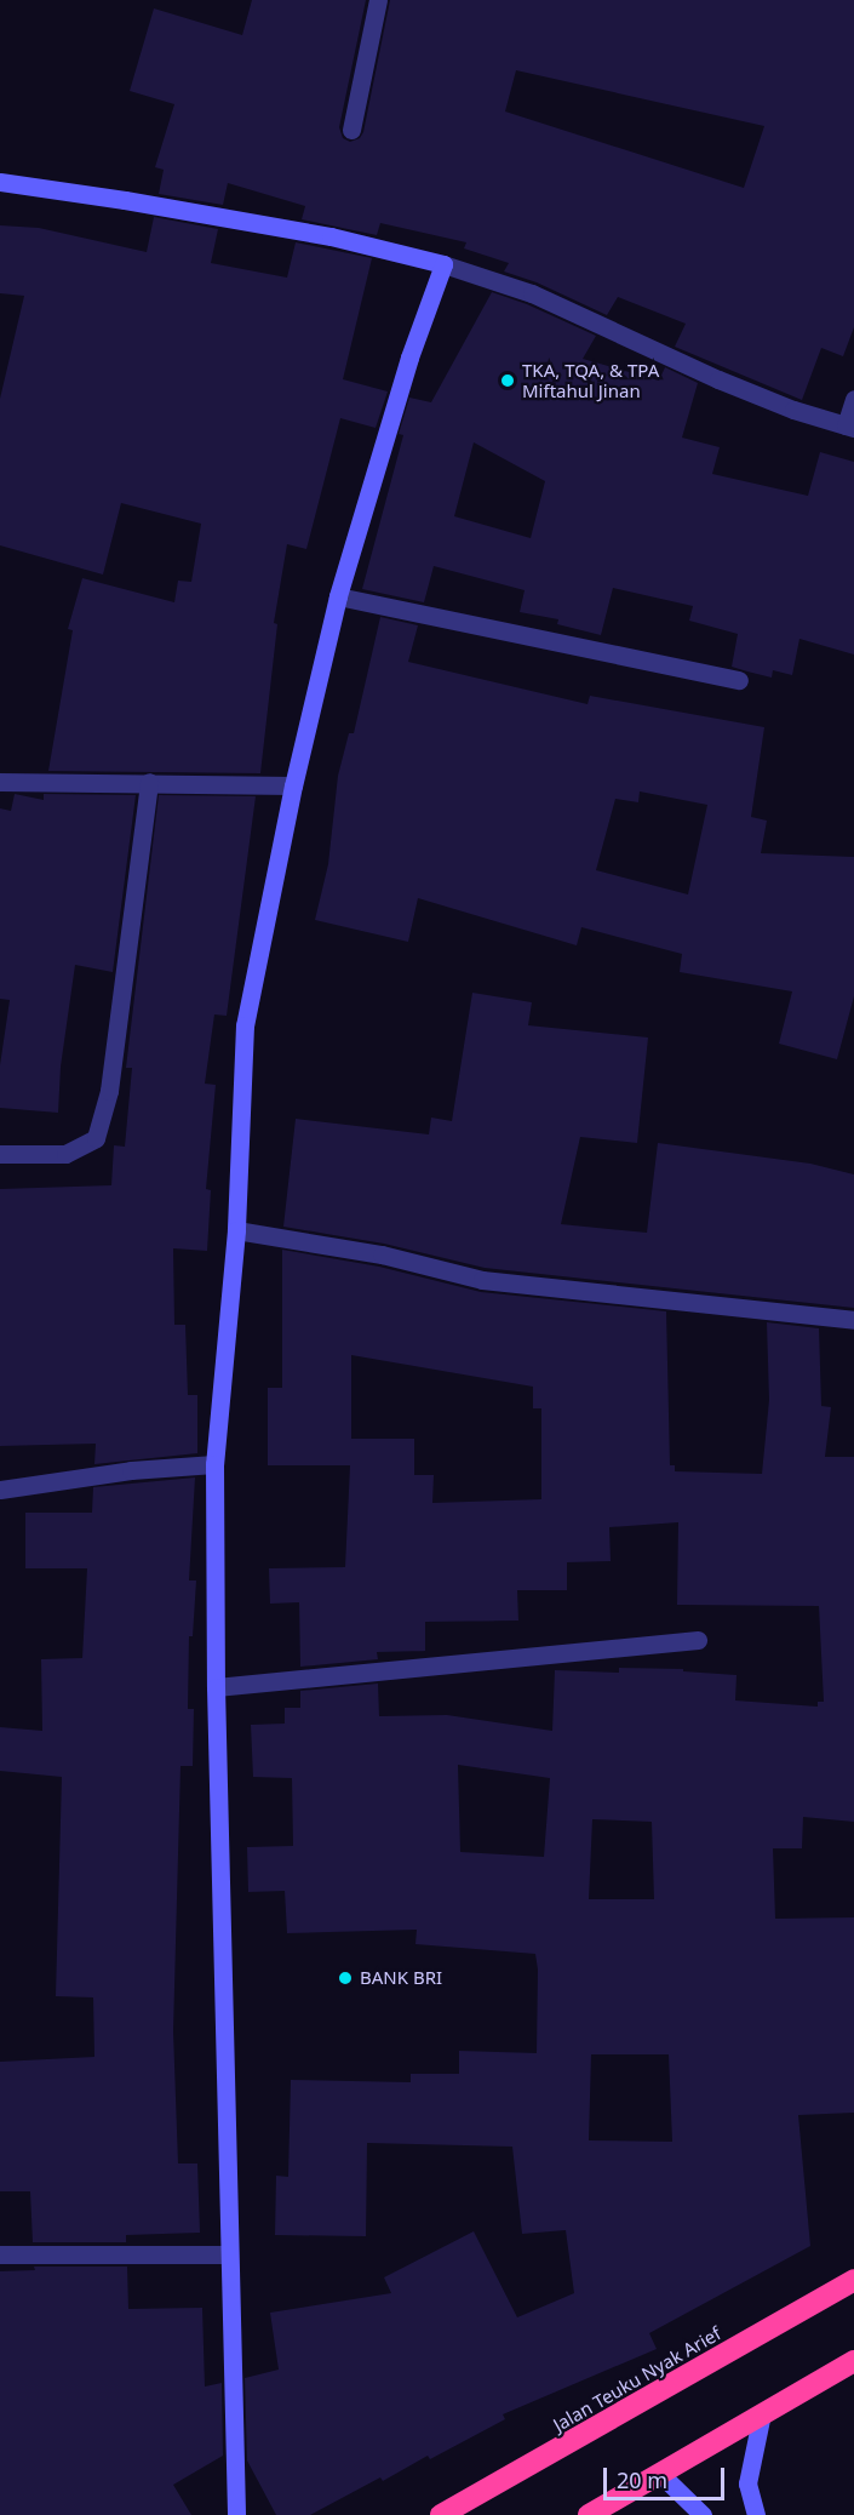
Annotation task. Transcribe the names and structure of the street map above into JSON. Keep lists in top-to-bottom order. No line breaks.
{"streets":{"highway":["Jalan Teuku Nyak Arief"]},"places":["TKA, TQA, & TPA Miftahul Jinan","BANK BRI"],"scale_bar":"20 m"}
